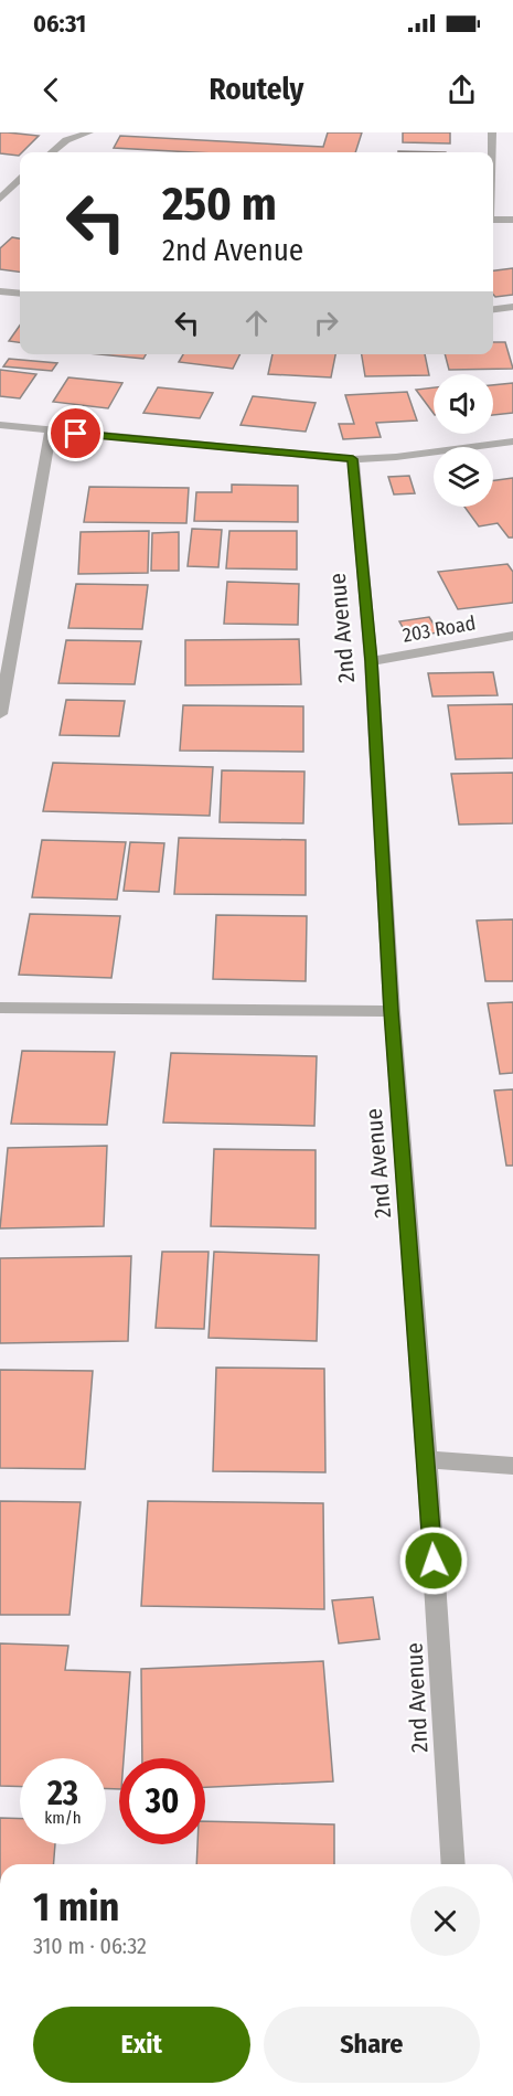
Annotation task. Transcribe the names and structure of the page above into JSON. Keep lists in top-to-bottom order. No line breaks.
{"streets":{"street":["2nd Avenue","203 Road"]},"crossings":[["2nd Avenue","203 Road"]],"page":{"status":"06:31","header":"Routely","turn":["250 m","2nd Avenue"],"speed":"23 km/h","limit":"30","heading":["1 min","310 m · 06:32"],"buttons":["Exit","Share"]}}
